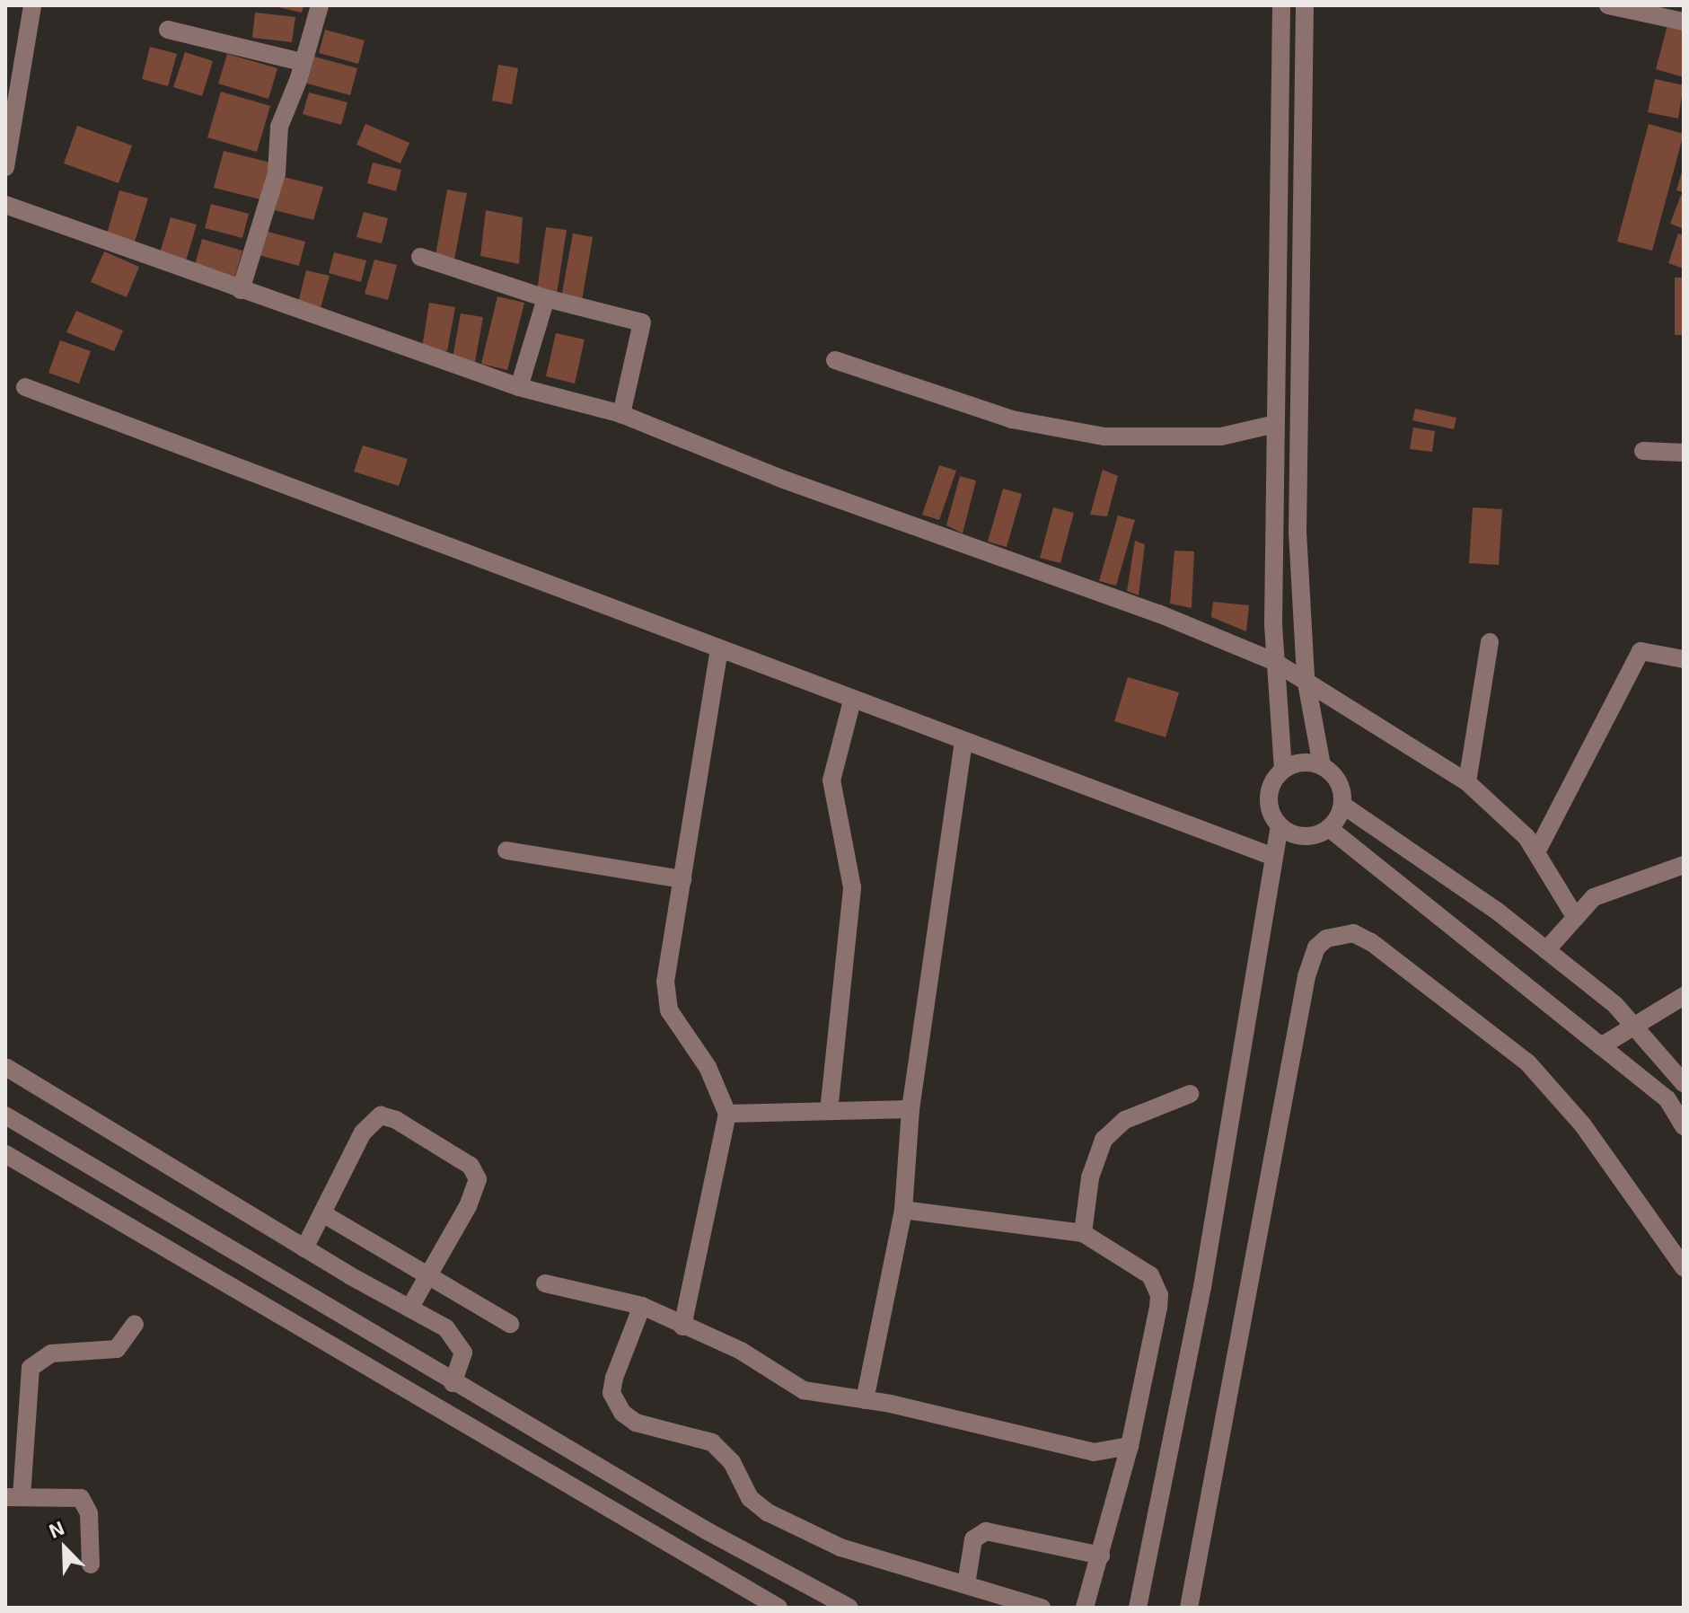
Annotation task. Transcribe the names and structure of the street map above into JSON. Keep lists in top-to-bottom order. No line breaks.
{"north":"top left"}
